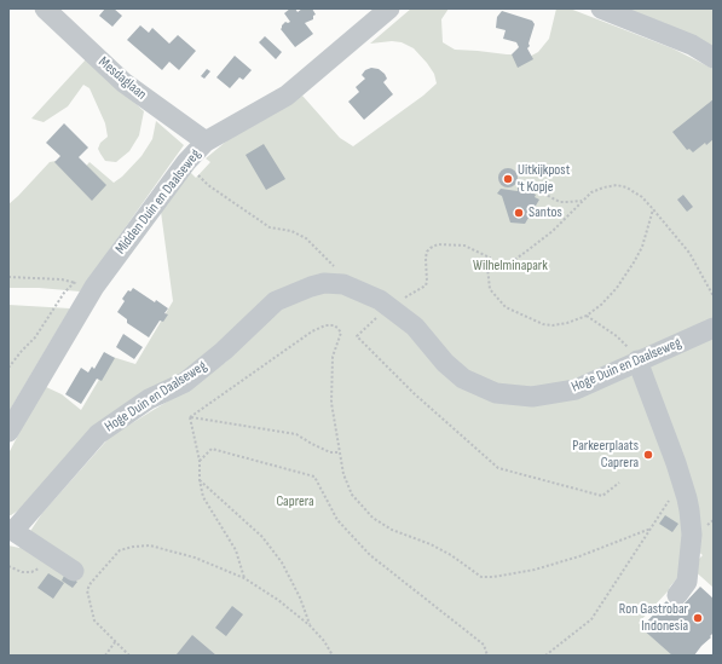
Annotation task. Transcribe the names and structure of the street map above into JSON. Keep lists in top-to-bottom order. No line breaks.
{"streets":{"street":["Mesdaglaan","Midden Duin en Daalseweg","Hoge Duin en Daalseweg"]},"crossings":[["Mesdaglaan","Midden Duin en Daalseweg"]],"parks":["Wilhelminapark","Caprera"],"places":["Uitkijkpost 't Kopje","Santos","Parkeerplaats Caprera","Ron Gastrobar Indonesia"]}
